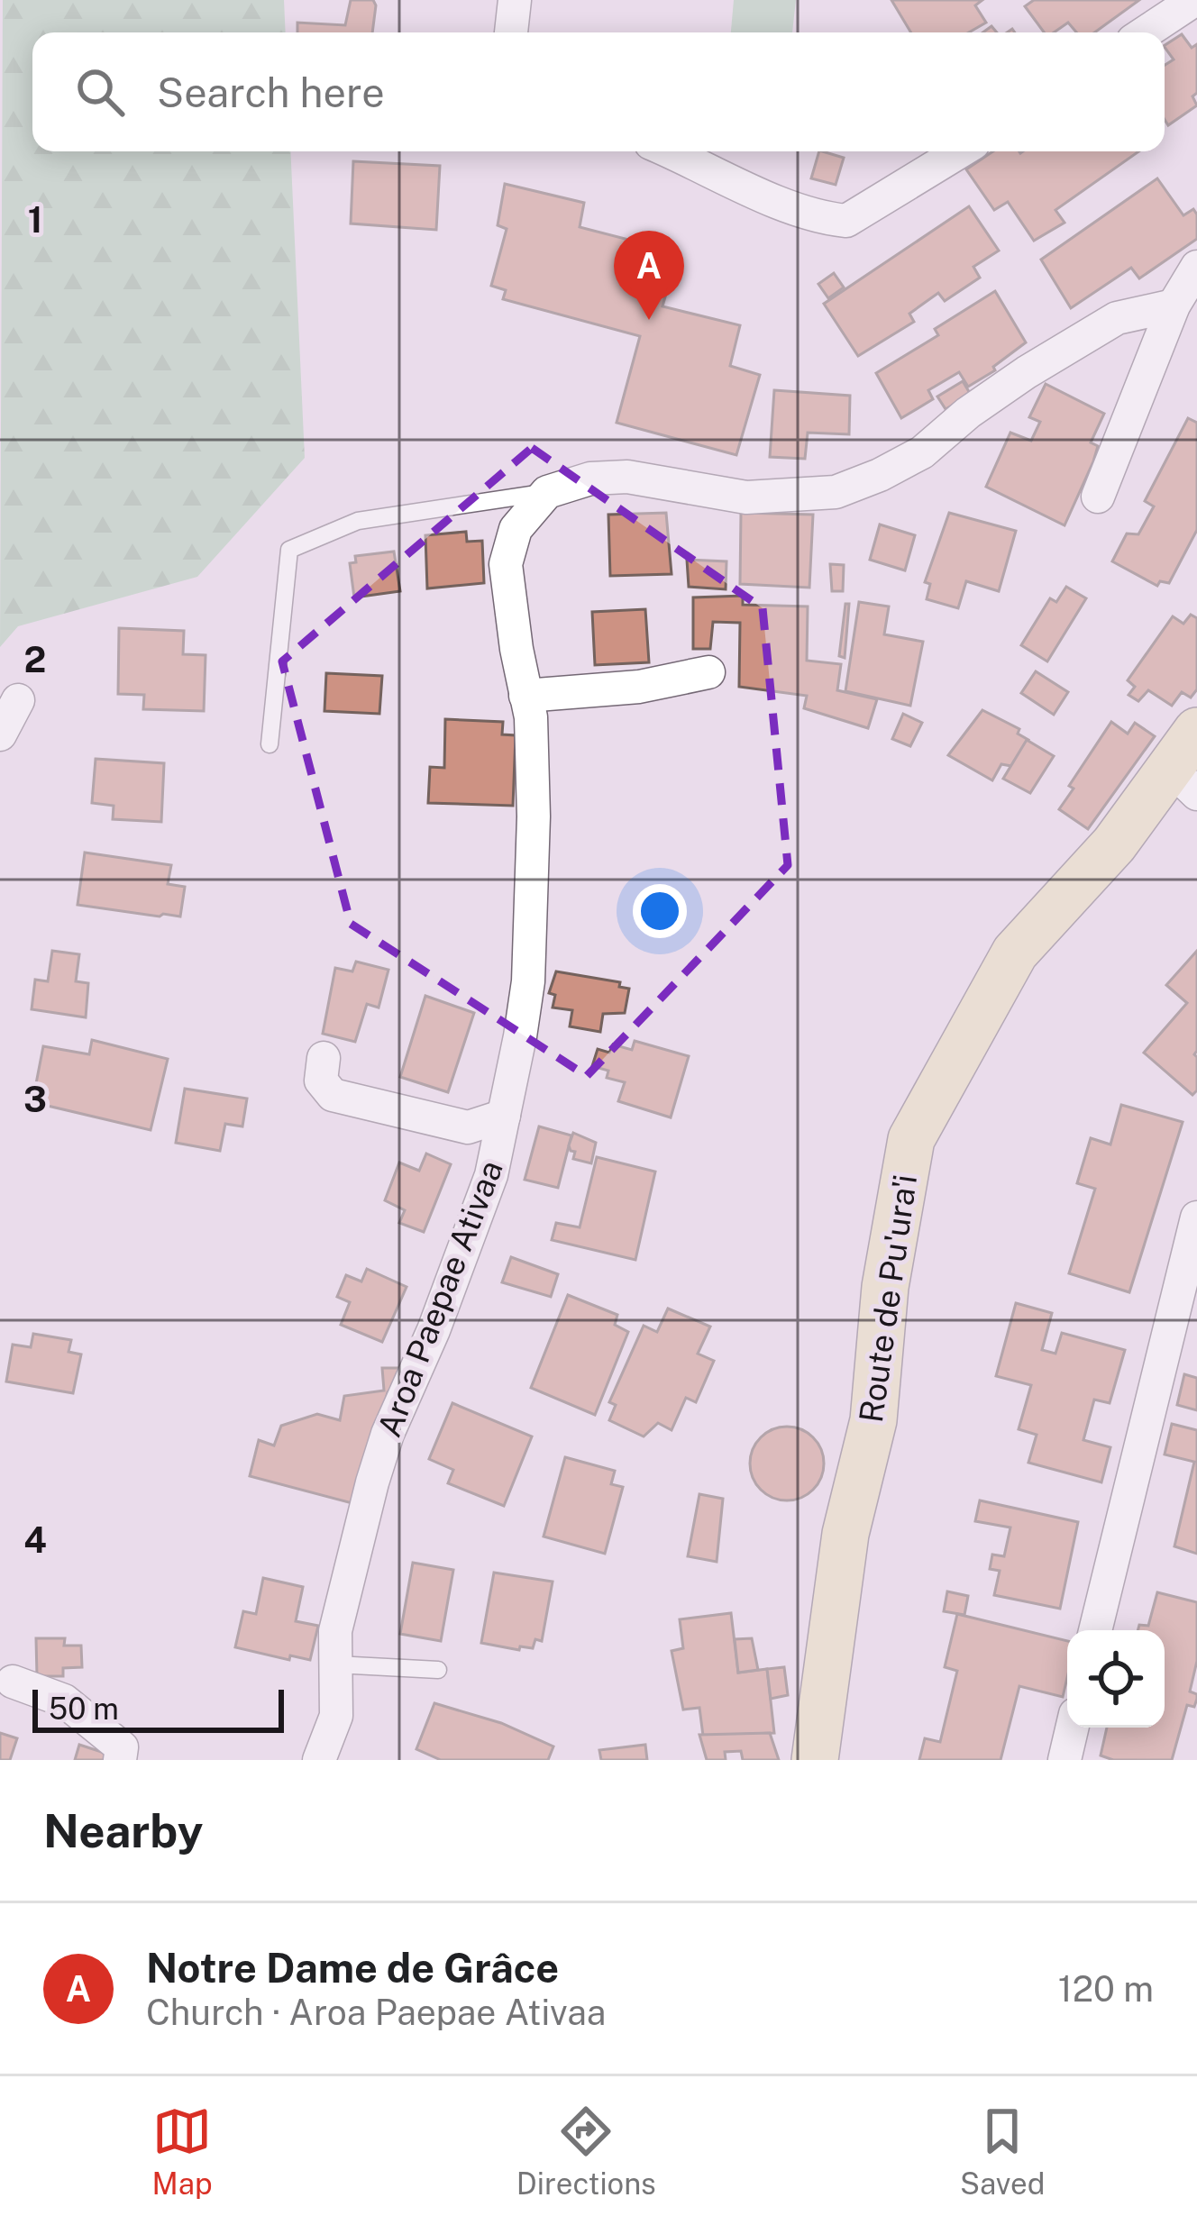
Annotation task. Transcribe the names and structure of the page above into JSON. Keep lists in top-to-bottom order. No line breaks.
{"streets":{"main road":["Route de Pu'ura'i"],"street":["Aroa Paepae Ativaa"]},"scale_bar":"50 m","page":{"search":"Search here","pins":"A","scale":"50 m","heading":"Nearby","list":[{"mark":"A","name":"Notre Dame de Grâce","note":"Church · Aroa Paepae Ativaa","value":"120 m"}],"nav":["Map","Directions","Saved"]},"grid":{"rows":["1","2","3","4"]}}
